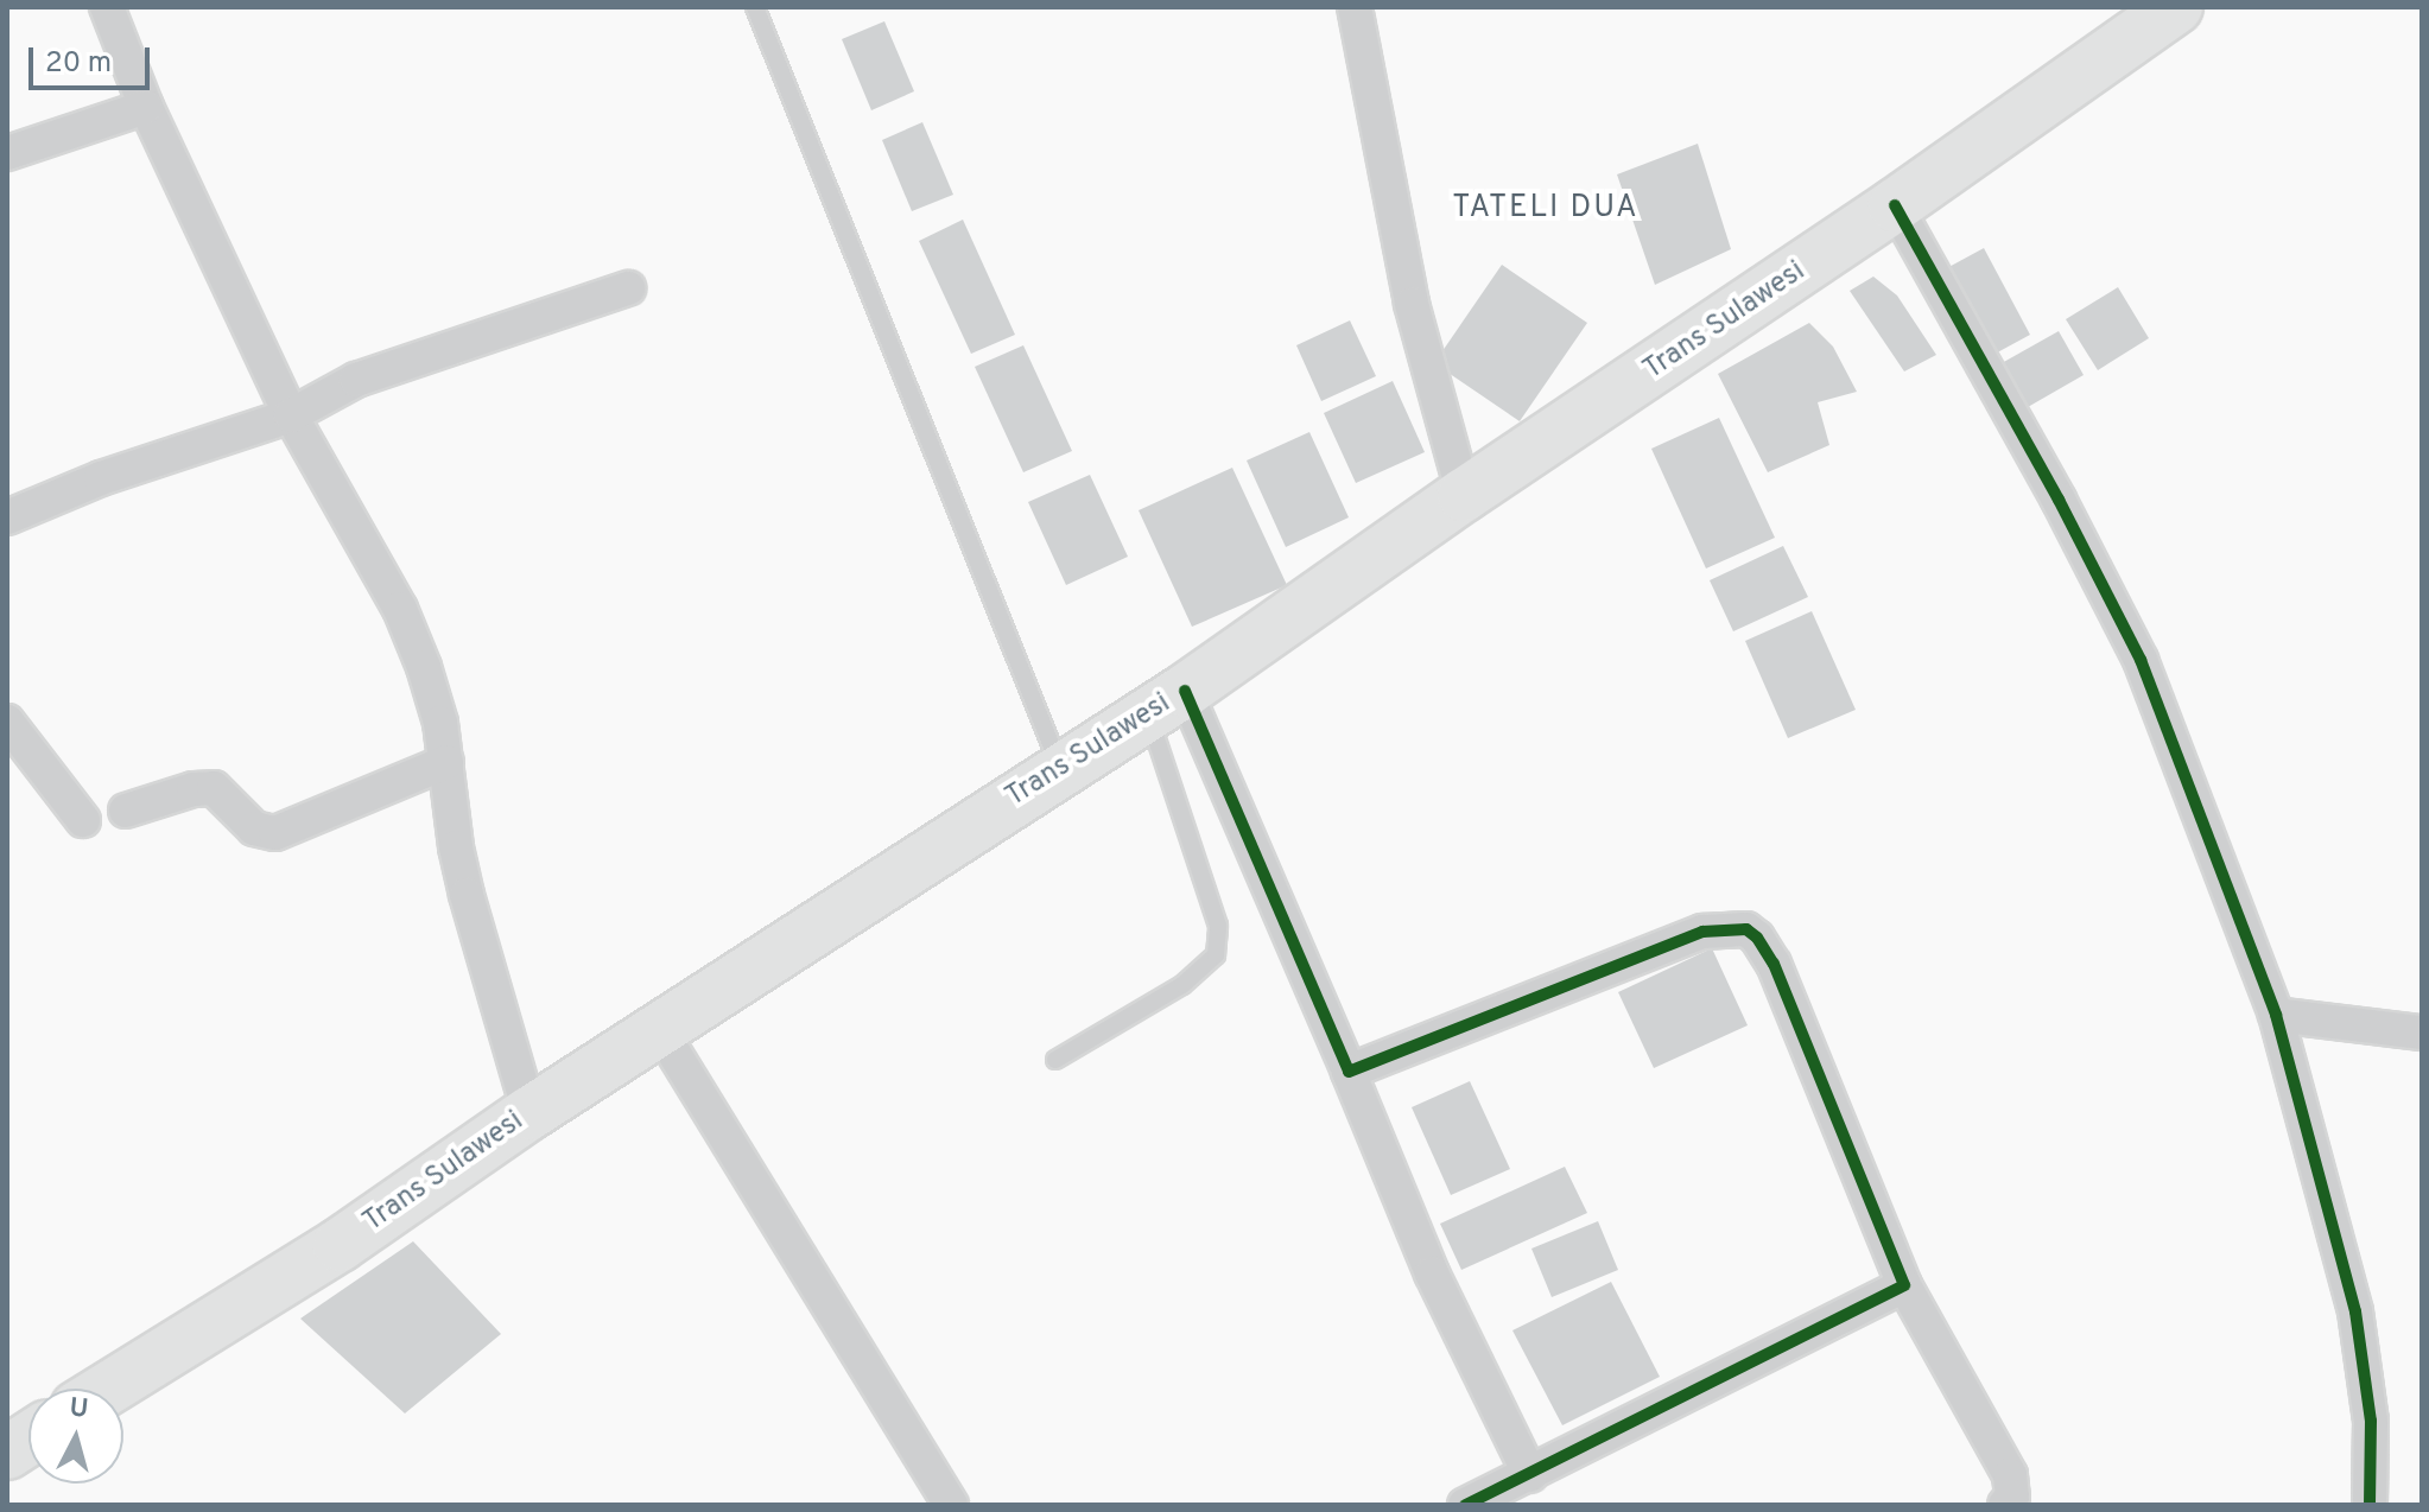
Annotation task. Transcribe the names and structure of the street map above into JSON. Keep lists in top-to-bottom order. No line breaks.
{"streets":{"highway":["Trans Sulawesi"]},"districts":["TATELI DUA"],"scale_bar":"20 m","north":"top"}
